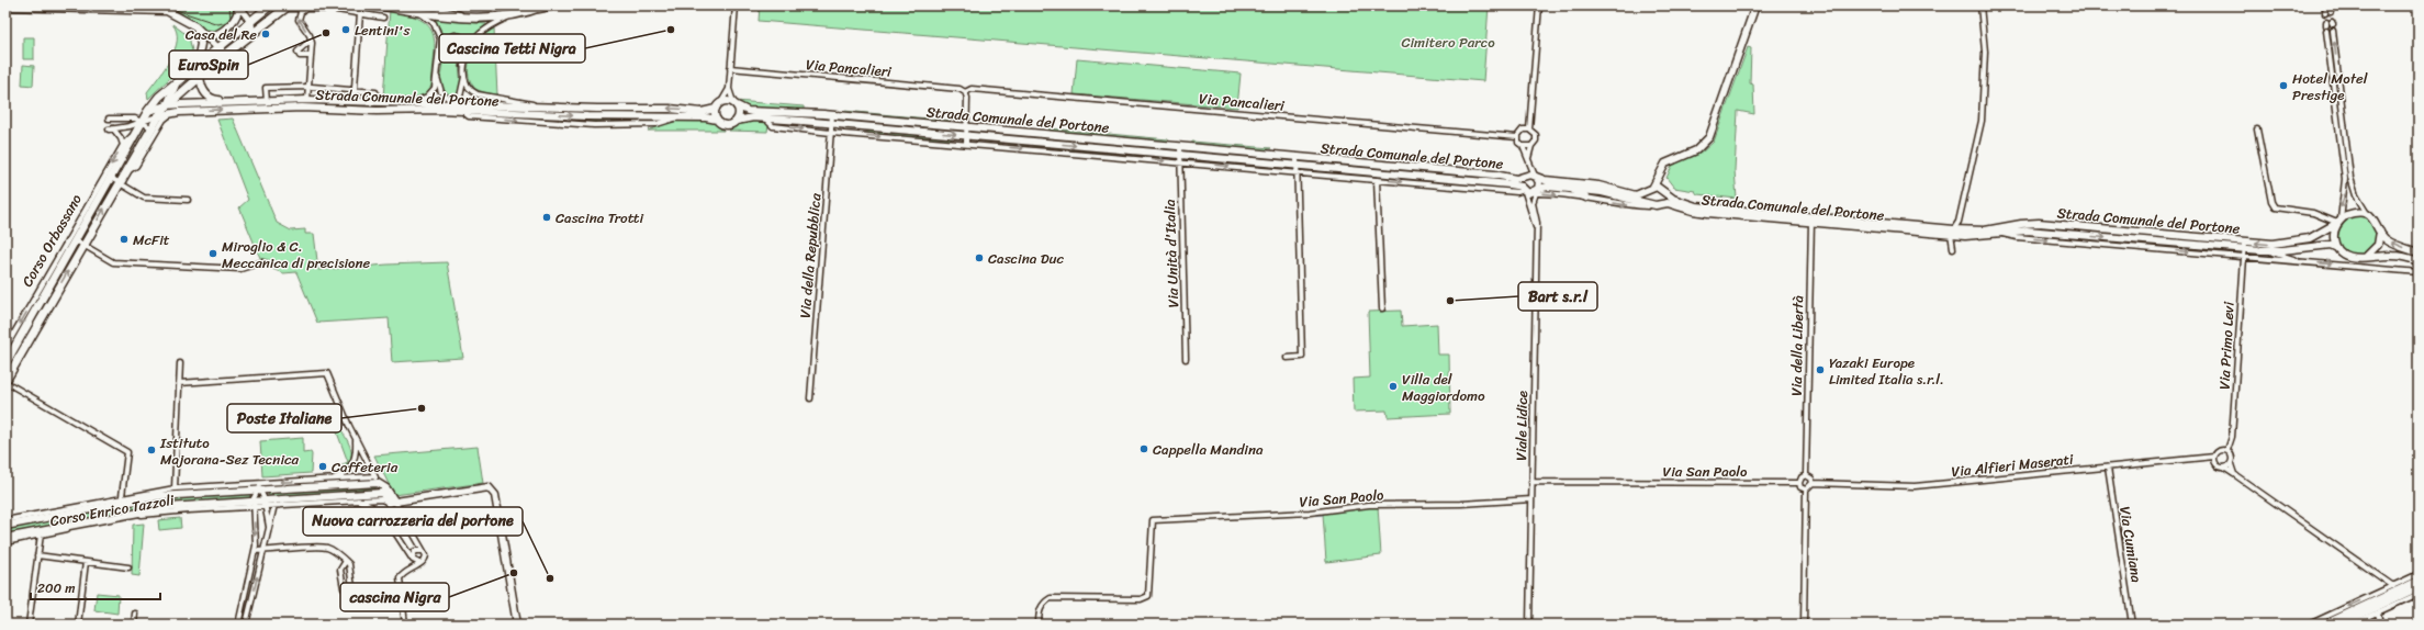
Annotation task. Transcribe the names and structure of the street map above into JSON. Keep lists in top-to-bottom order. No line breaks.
{"streets":{"main road":["Corso Orbassano"],"street":["Via Pancalieri","Strada Comunale del Portone","Via Unità d'Italia","Via della Repubblica","Via della Libertà","Via Primo Levi","Viale Lidice","Via Alfieri Maserati","Via San Paolo","Corso Enrico Tazzoli","Via Cumiana"]},"crossings":[["Strada Comunale del Portone","Corso Orbassano"],["Strada Comunale del Portone","Via Unità d'Italia"],["Strada Comunale del Portone","Via della Repubblica"],["Strada Comunale del Portone","Via della Libertà"],["Strada Comunale del Portone","Via Primo Levi"],["Strada Comunale del Portone","Viale Lidice"],["Corso Orbassano","Corso Enrico Tazzoli"],["Via della Libertà","Via Alfieri Maserati"],["Via della Libertà","Via San Paolo"],["Via Primo Levi","Via Alfieri Maserati"],["Viale Lidice","Via San Paolo"],["Via Alfieri Maserati","Via San Paolo"],["Via Alfieri Maserati","Via Cumiana"]],"parks":["Cimitero Parco"],"places":["Lentini's","Cascina Tetti Nigra","EuroSpin","Casa del Re","Hotel Motel Prestige","Cascina Trotti","McFit","Miroglio & C. Meccanica di precisione","Cascina Duc","Bart s.r.l","Yazaki Europe Limited Italia s.r.l.","Villa del Maggiordomo","Poste Italiane","Cappella Mandina","Istituto Majorana-Sez Tecnica","Caffeteria","cascina Nigra","Nuova carrozzeria del portone"],"scale_bar":"200 m"}
